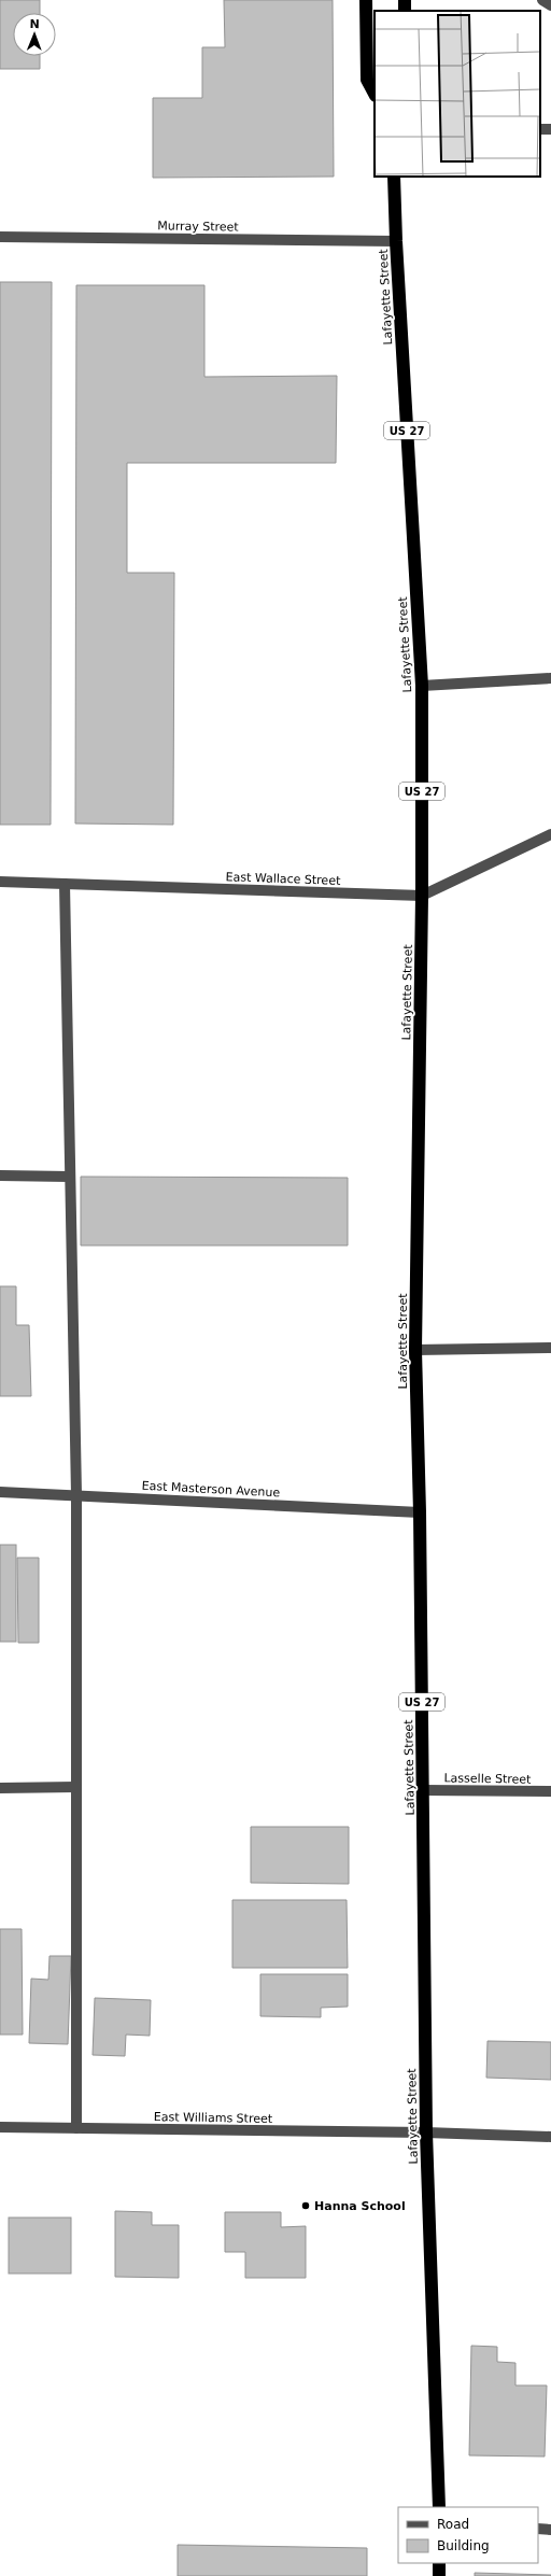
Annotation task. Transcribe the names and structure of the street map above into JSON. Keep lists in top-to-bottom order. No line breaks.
{"streets":{"highway":["Lafayette Street","US 27"],"street":["Murray Street","East Wallace Street","East Masterson Avenue","Lasselle Street","East Williams Street"]},"crossings":[["Murray Street","Lafayette Street"],["Lafayette Street","East Wallace Street"],["Lafayette Street","East Masterson Avenue"],["Lafayette Street","Lasselle Street"],["Lafayette Street","East Williams Street"]],"places":["Hanna School"],"legend":["Road","Building"],"north":"top"}
